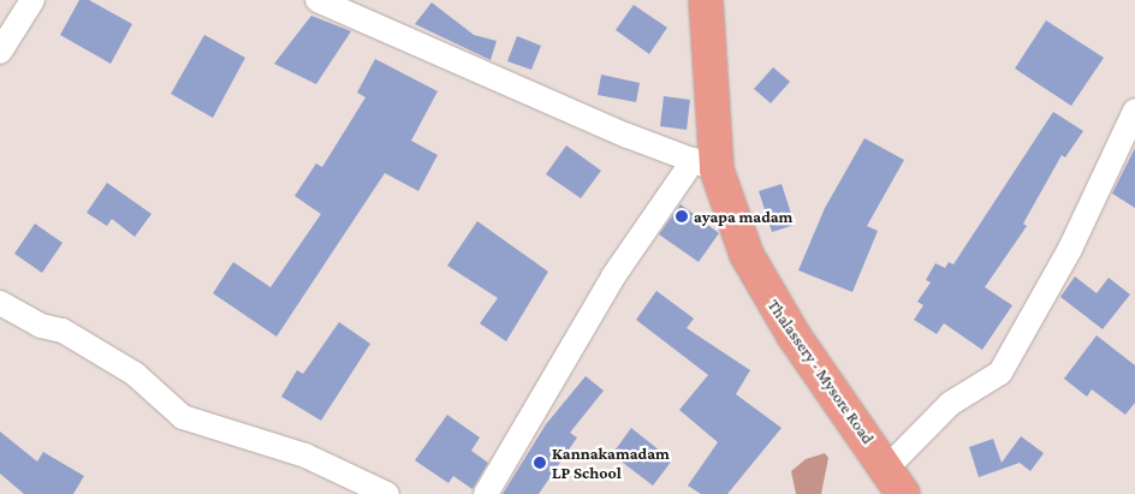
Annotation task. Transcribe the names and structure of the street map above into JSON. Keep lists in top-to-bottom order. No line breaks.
{"streets":{"main road":["Thalassery - Mysore Road"]},"places":["ayapa madam","Kannakamadam LP School"]}
